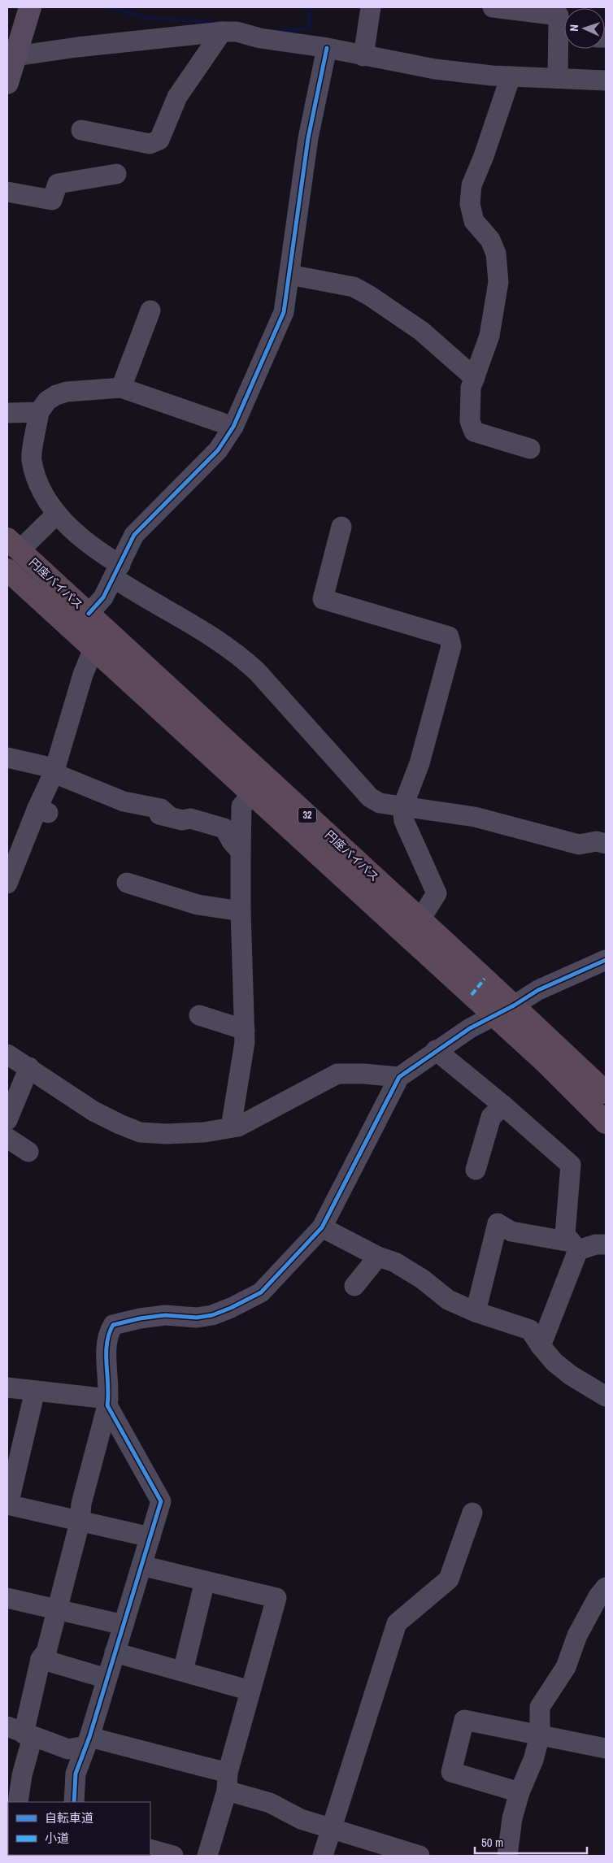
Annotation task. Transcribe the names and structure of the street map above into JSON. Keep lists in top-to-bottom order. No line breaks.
{"streets":{"highway":["円座バイパス","32"]},"legend":["自転車道","小道"],"scale_bar":"50 m","north":"left"}
